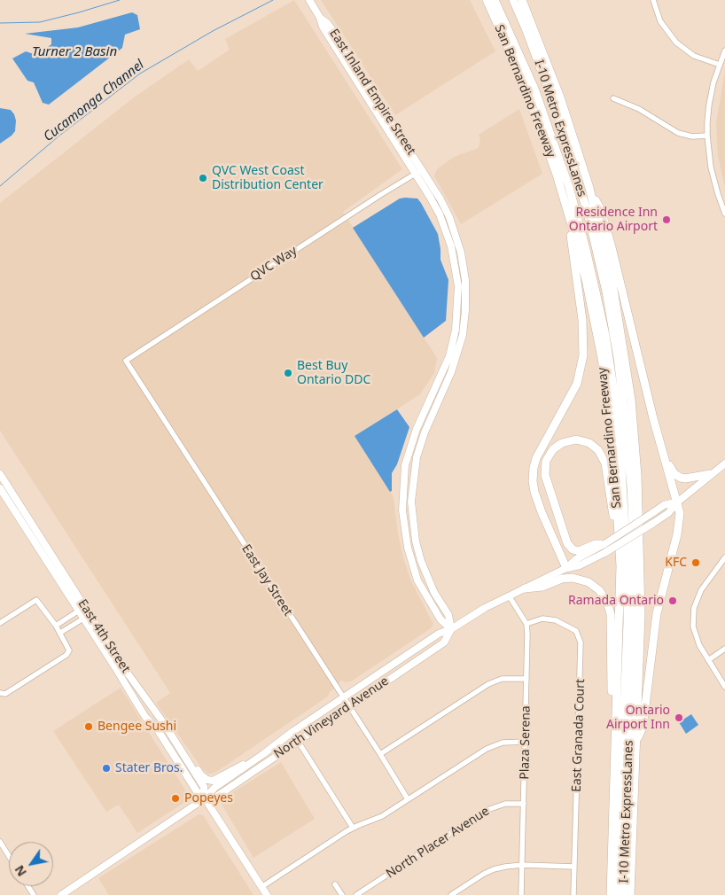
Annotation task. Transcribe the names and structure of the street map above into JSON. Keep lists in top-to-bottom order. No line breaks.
{"streets":{"highway":["San Bernardino Freeway","I-10 Metro ExpressLanes"],"main road":["East Inland Empire Street","East 4th Street","North Vineyard Avenue"],"street":["QVC Way","East Jay Street","East Granada Court","Plaza Serena","North Placer Avenue"]},"crossings":[["East Inland Empire Street","QVC Way"],["East Inland Empire Street","North Vineyard Avenue"],["QVC Way","East Jay Street"],["East Jay Street","North Vineyard Avenue"],["East 4th Street","North Vineyard Avenue"],["East Granada Court","Plaza Serena"],["Plaza Serena","North Placer Avenue"]],"water":["Turner 2 Basin","Cucamonga Channel"],"places":["QVC West Coast Distribution Center","Residence Inn Ontario Airport","Best Buy Ontario DDC","KFC","Ramada Ontario","Ontario Airport Inn","Bengee Sushi","Stater Bros.","Popeyes"],"north":"bottom left"}
